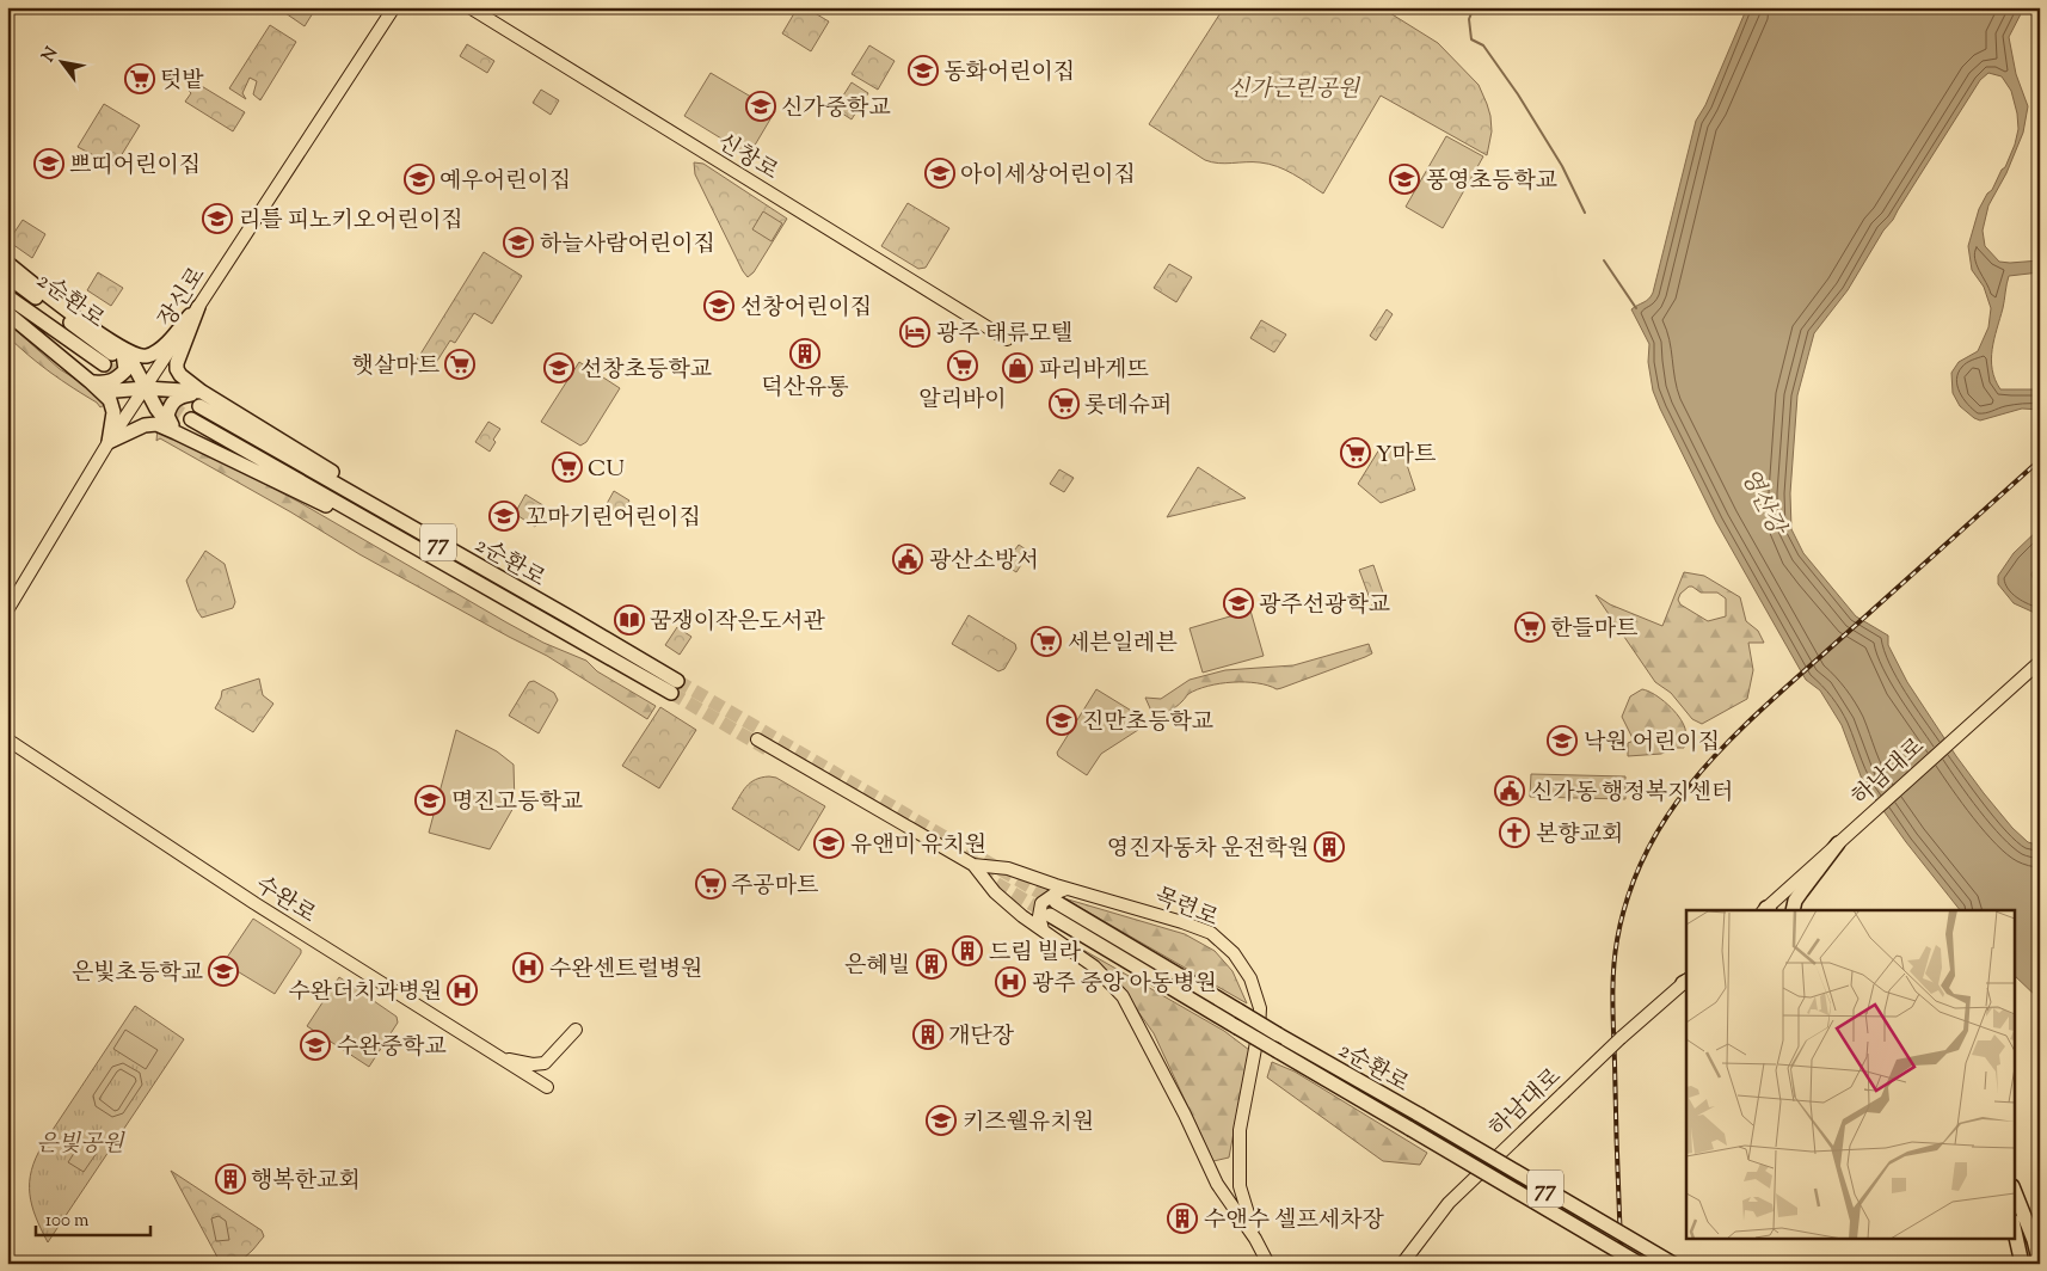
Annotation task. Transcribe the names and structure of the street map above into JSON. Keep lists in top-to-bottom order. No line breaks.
{"streets":{"highway":["2순환로","77"],"main road":["신창로","장신로","하남대로","수완로","목련로"]},"crossings":[["장신로","2순환로"]],"water":["영산강"],"parks":["신가근린공원","은빛공원"],"places":{"school or university":["동화어린이집","신가중학교","쁘띠어린이집","아이세상어린이집","예우어린이집","풍영초등학교","리틀 피노키오어린이집","하늘사람어린이집","선창어린이집","선창초등학교","꼬마기린어린이집","광주선광학교","진만초등학교","낙원 어린이집","명진고등학교","유앤미 유치원","은빛초등학교","수완중학교","키즈웰유치원"],"supermarket":["텃밭","햇살마트","알리바이","롯데슈퍼","Y마트","CU","한들마트","세븐일레븐","주공마트"],"hotel":["광주 태류모텔"],"building":["덕산유통","영진자동차 운전학원","드림 빌라","은혜빌","개단장","행복한교회","수앤수 셀프세차장"],"shop":["파리바게뜨"],"public building":["광산소방서","신가동 행정복지센터"],"library":["꿈쟁이작은도서관"],"church":["본향교회"],"hospital":["수완센트럴병원","광주 중앙 아동병원","수완더치과병원"]},"scale_bar":"100 m","north":"top left"}
